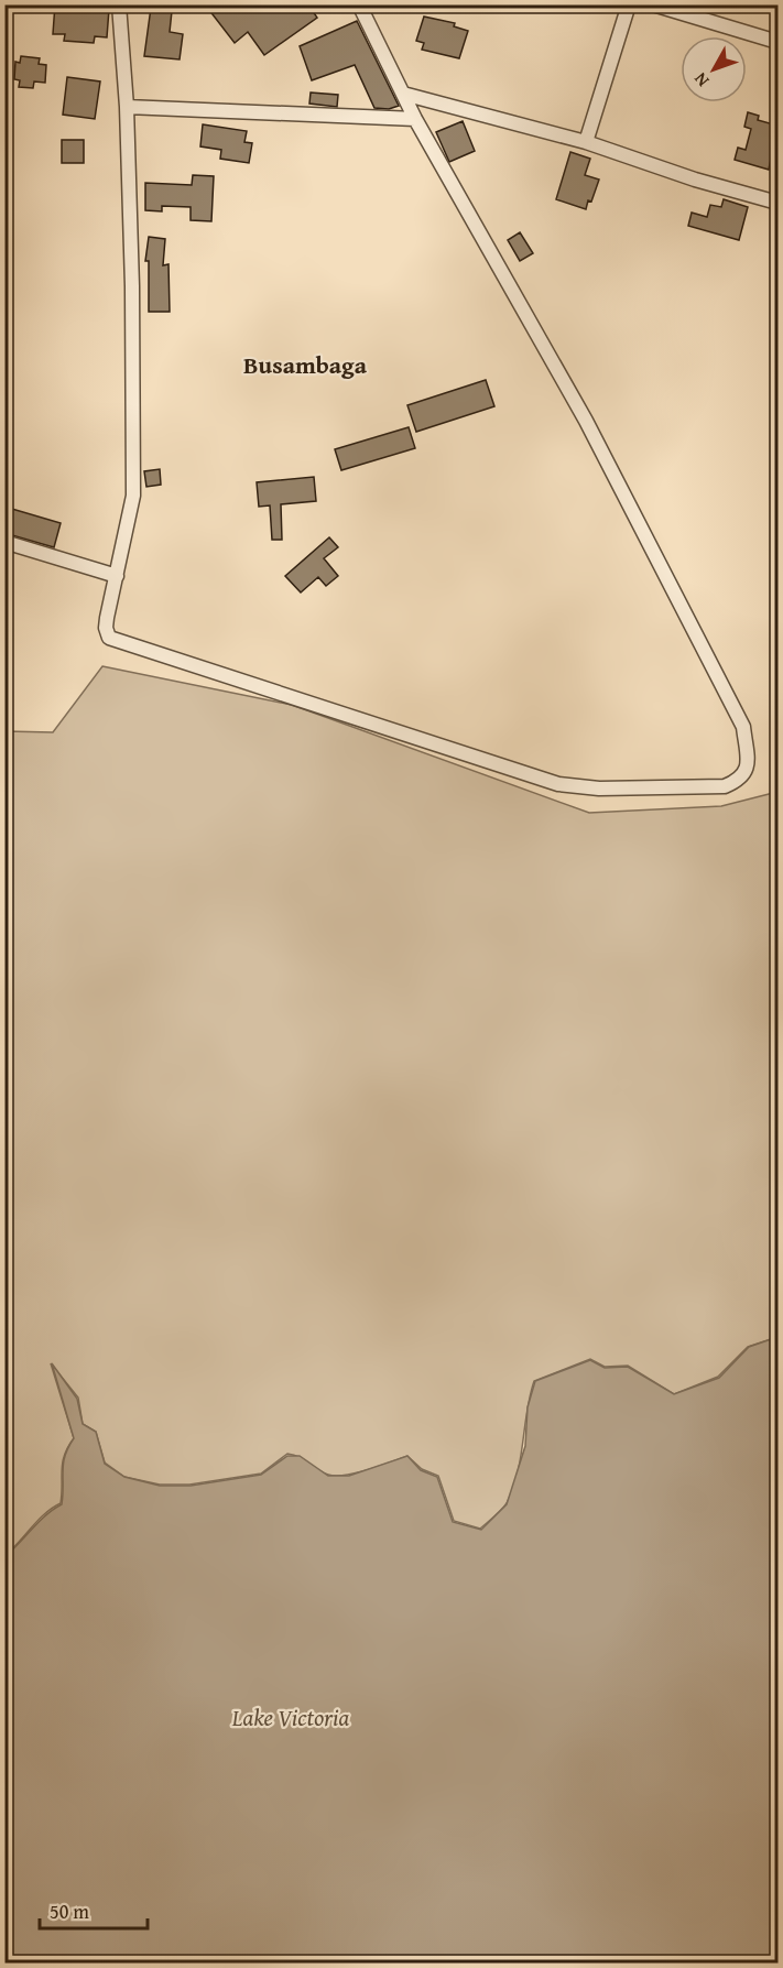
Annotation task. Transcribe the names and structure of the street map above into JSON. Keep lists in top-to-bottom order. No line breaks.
{"districts":["Busambaga"],"water":["Lake Victoria"],"scale_bar":"50 m","north":"bottom left"}
